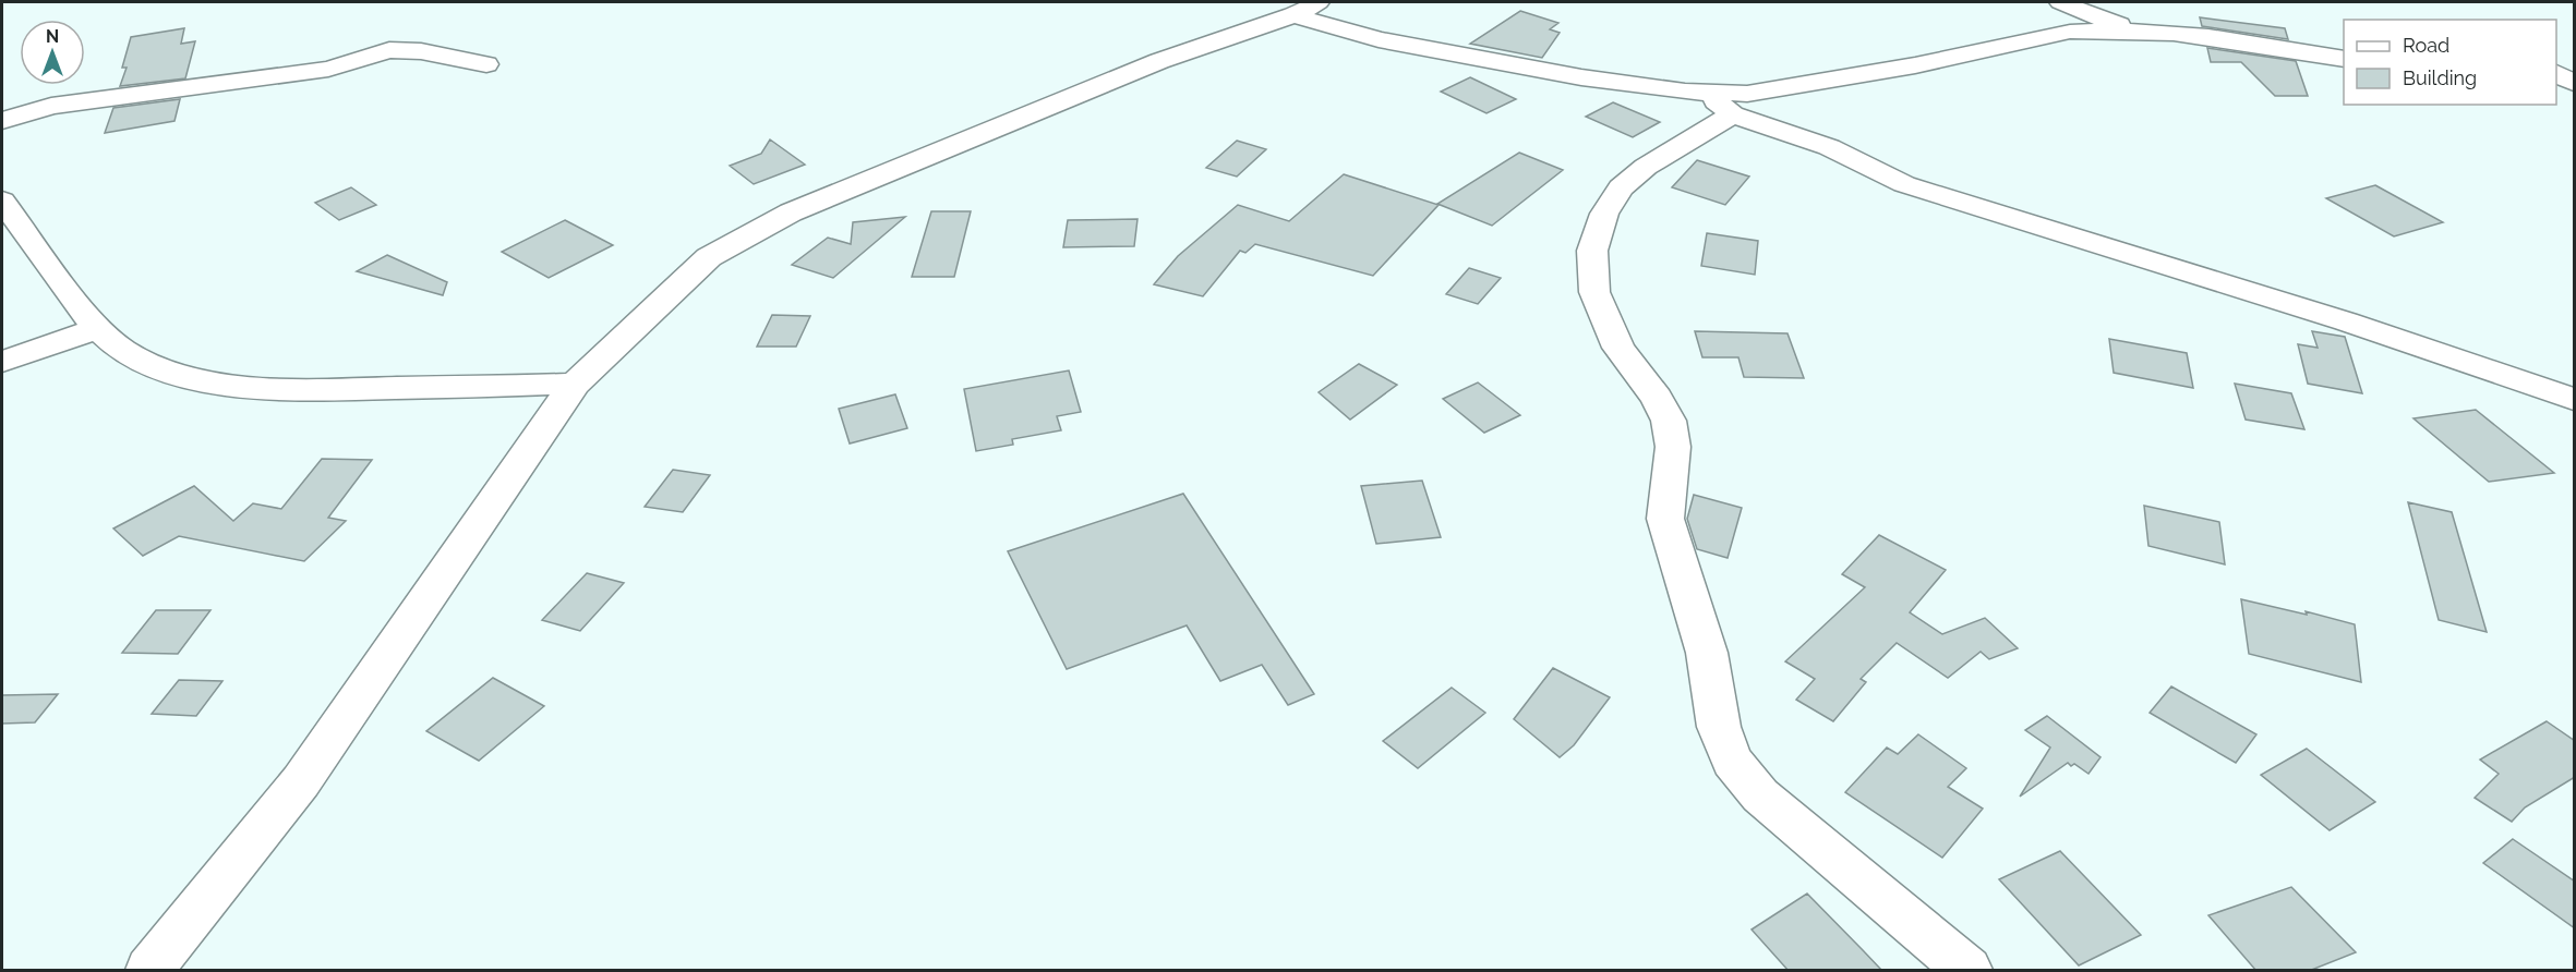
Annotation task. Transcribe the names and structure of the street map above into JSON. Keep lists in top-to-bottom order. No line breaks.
{"legend":["Road","Building"],"north":"top"}
